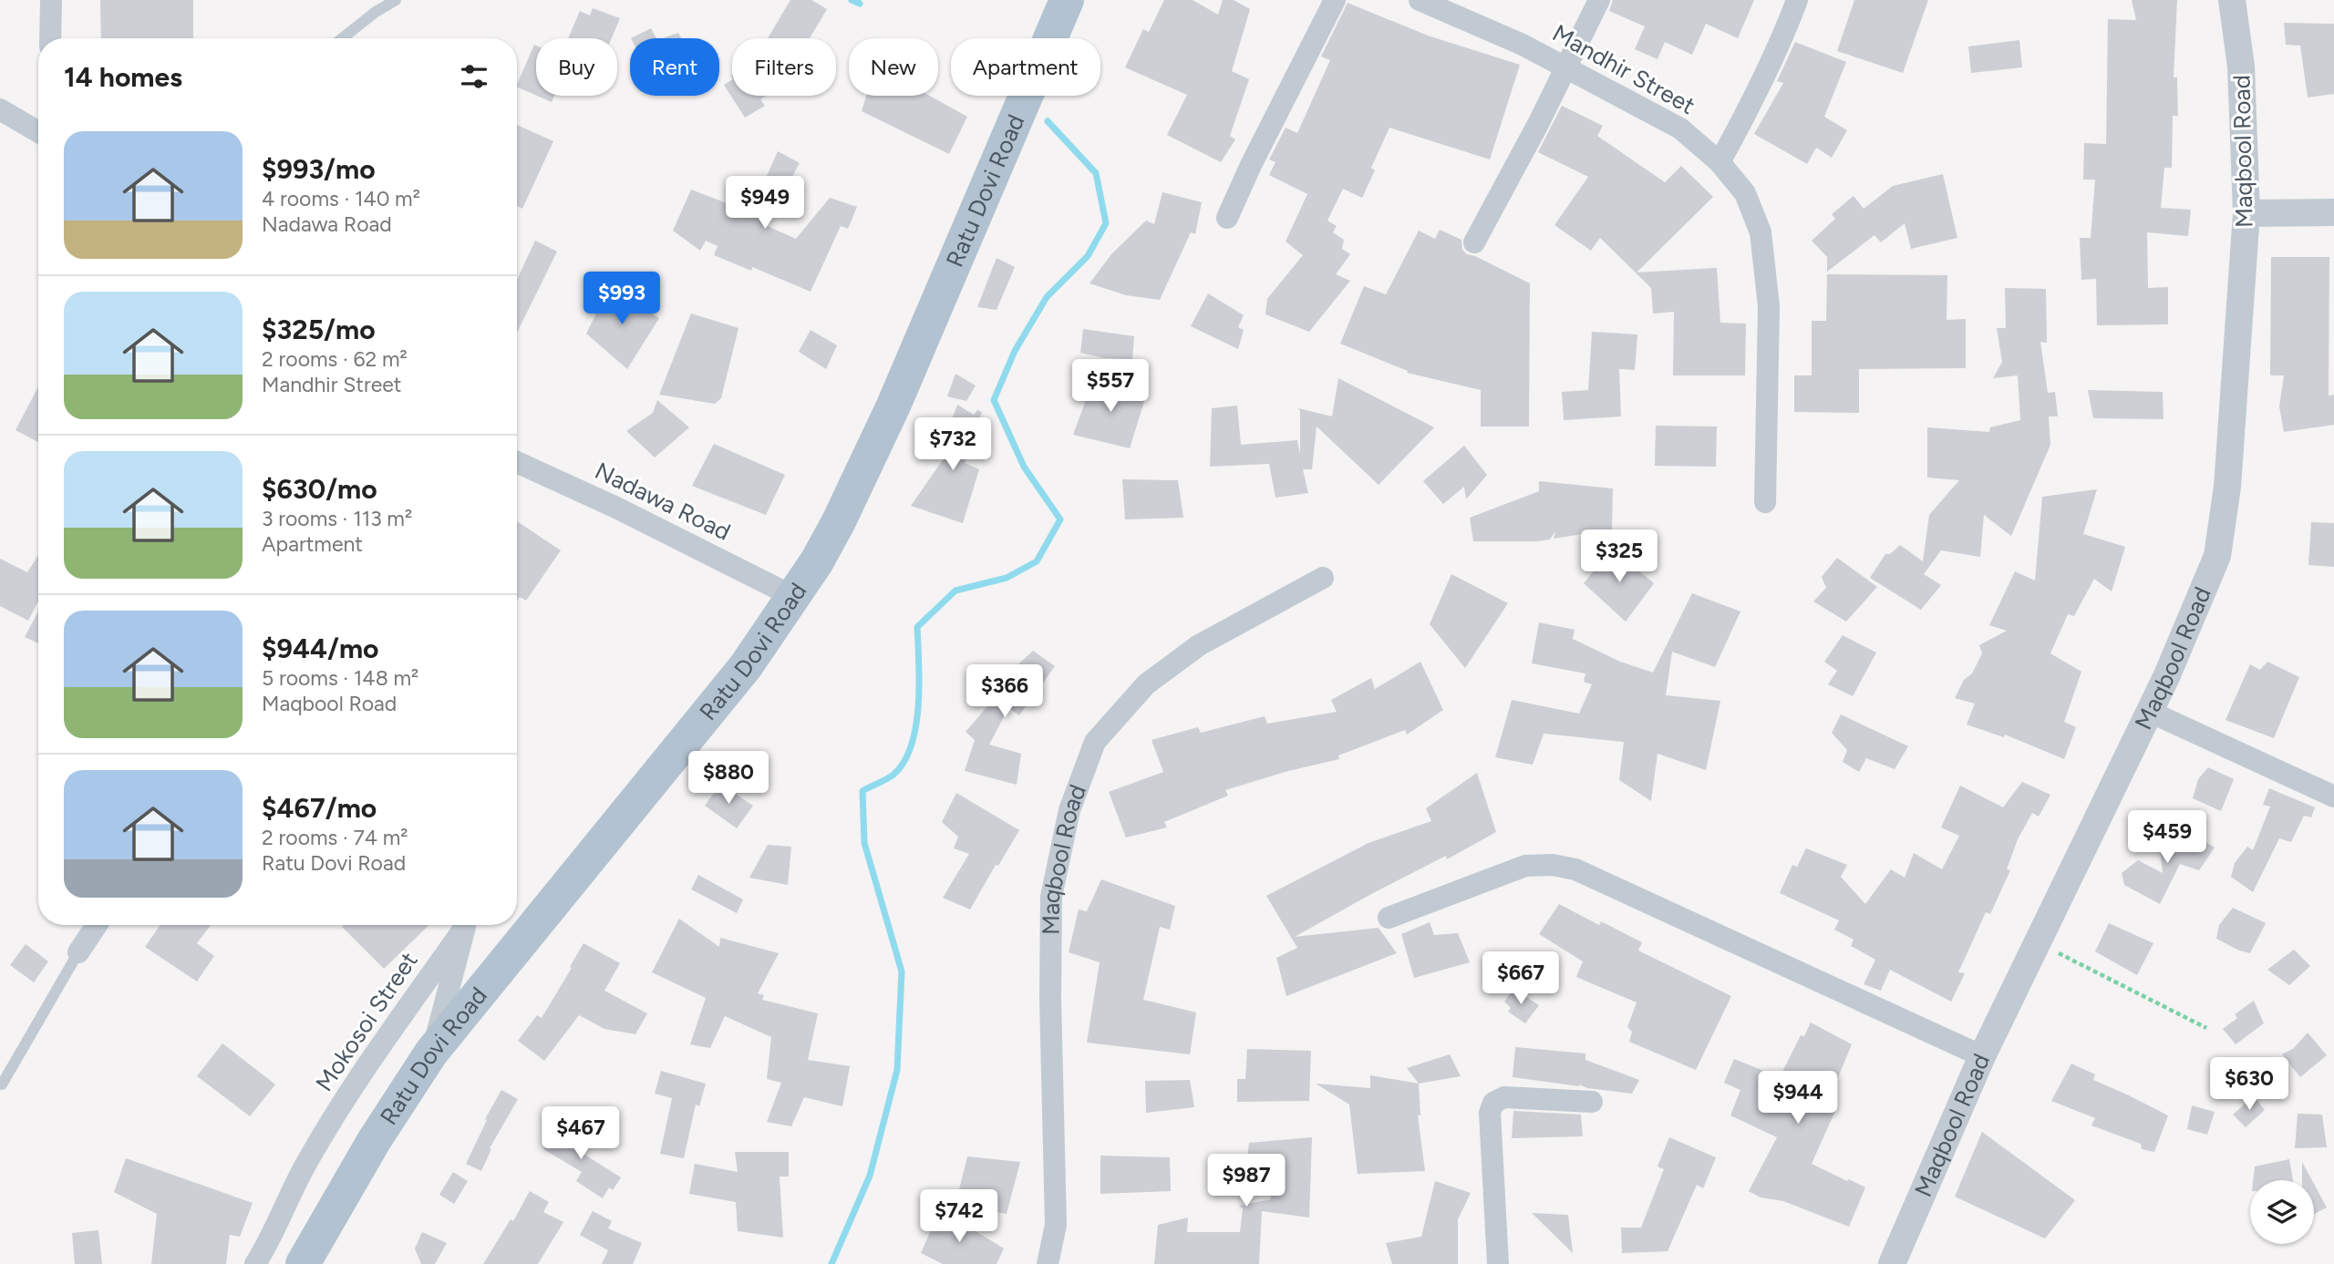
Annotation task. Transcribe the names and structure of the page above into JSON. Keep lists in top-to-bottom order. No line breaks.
{"streets":{"main road":["Ratu Dovi Road"],"street":["Mandhir Street","Maqbool Road","Nadawa Road","Mokosoi Street"]},"crossings":[["Ratu Dovi Road","Nadawa Road"],["Ratu Dovi Road","Mokosoi Street"]],"page":{"chip":["Buy","Rent","Filters","New","Apartment"],"heading":"14 homes","list":[{"name":"$993/mo","note":"4 rooms · 140 m² · Nadawa Road"},{"name":"$325/mo","note":"2 rooms · 62 m² · Mandhir Street"},{"name":"$630/mo","note":"3 rooms · 113 m² · Apartment"},{"name":"$944/mo","note":"5 rooms · 148 m² · Maqbool Road"},{"name":"$467/mo","note":"2 rooms · 74 m² · Ratu Dovi Road"}],"price":["$949","$993","$557","$732","$325","$366","$880","$459","$667","$630","$944","$467","$987","$742"]}}
